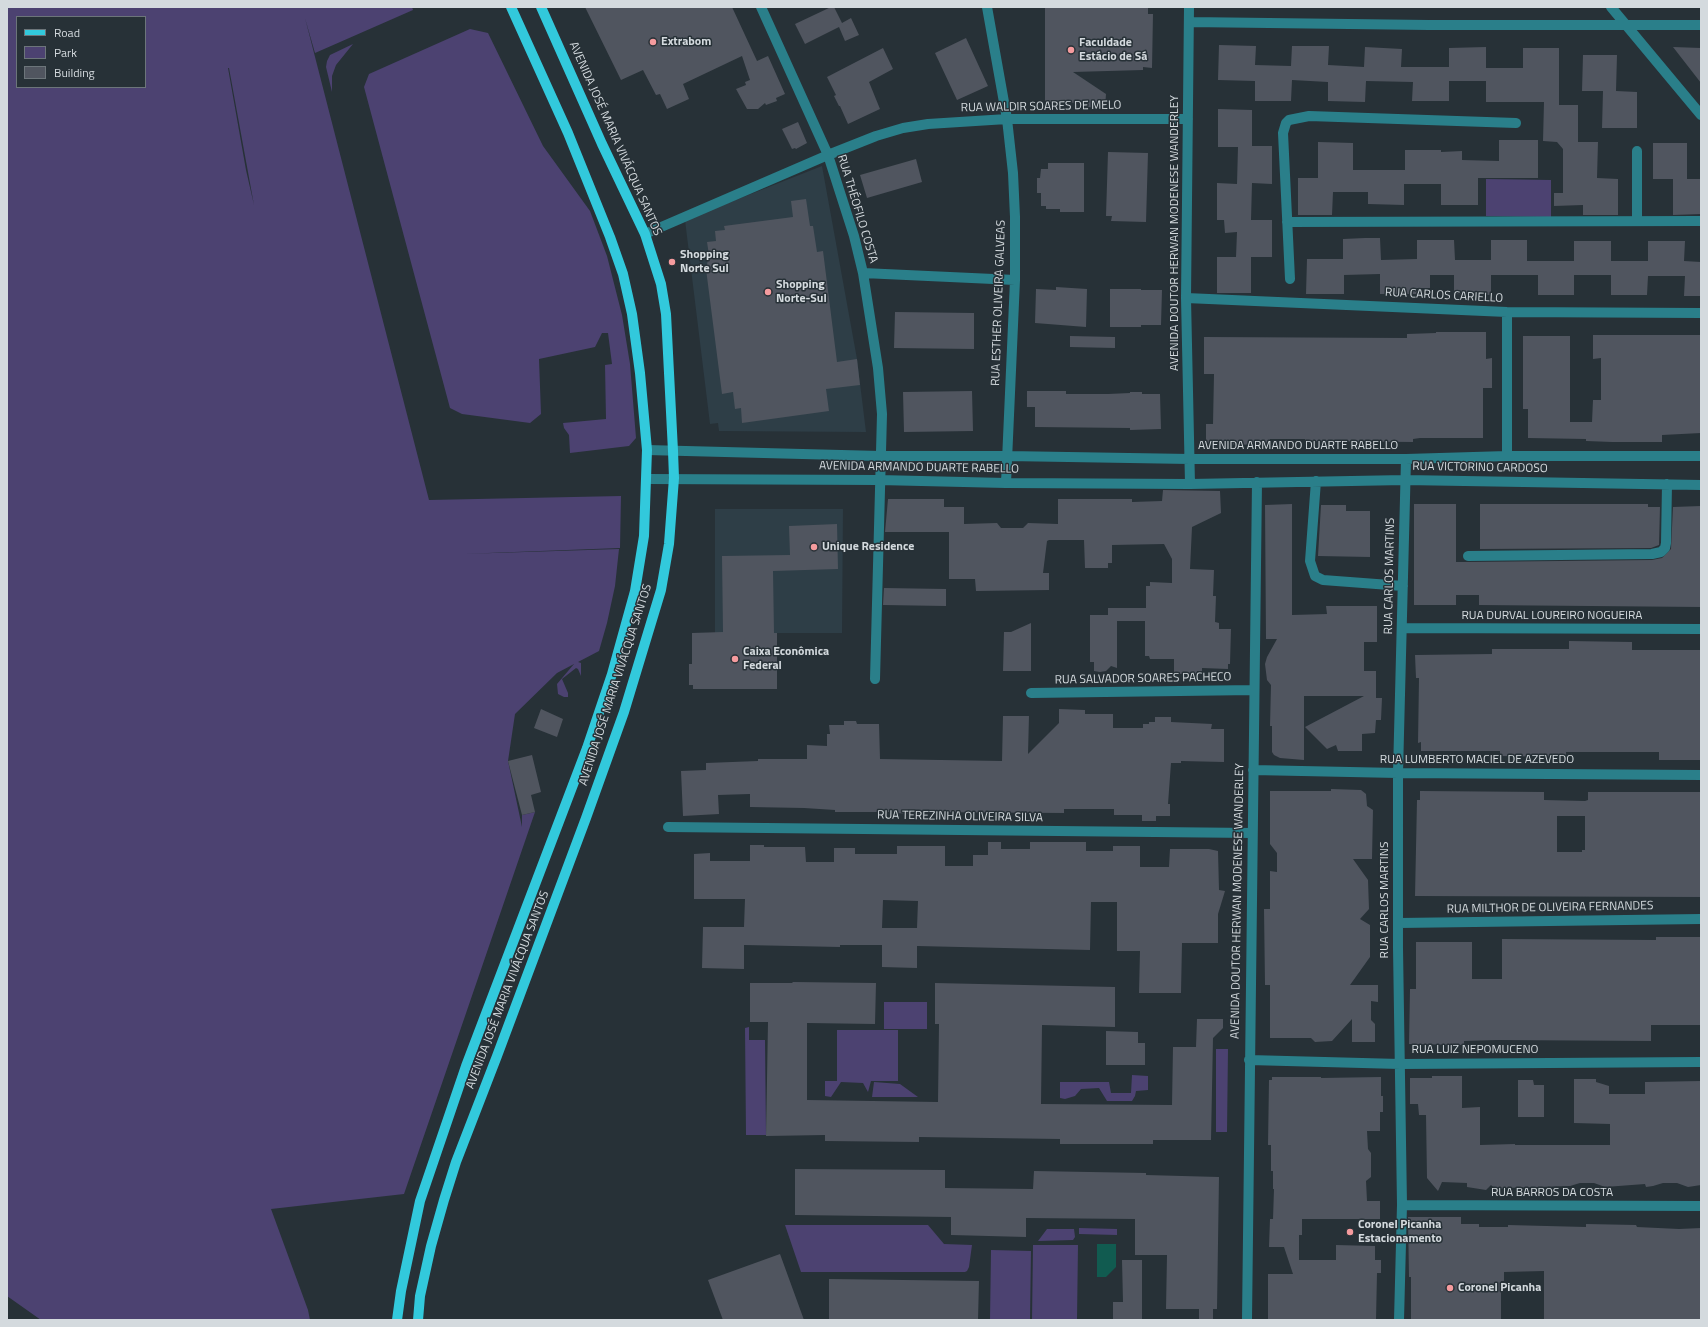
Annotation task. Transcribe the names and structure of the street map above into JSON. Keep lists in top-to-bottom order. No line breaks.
{"streets":{"main road":["AVENIDA JOSÉ MARIA VIVÁCQUA SANTOS"],"street":["RUA WALDIR SOARES DE MELO","RUA THÉOFILO COSTA","AVENIDA DOUTOR HERWAN MODENESE WANDERLEY","RUA CARLOS CARIELLO","RUA ESTHER OLIVEIRA GALVEAS","AVENIDA ARMANDO DUARTE RABELLO","RUA VICTORINO CARDOSO","RUA CARLOS MARTINS","RUA DURVAL LOUREIRO NOGUEIRA","RUA SALVADOR SOARES PACHECO","RUA LUMBERTO MACIEL DE AZEVEDO","RUA TEREZINHA OLIVEIRA SILVA","RUA MILTHOR DE OLIVEIRA FERNANDES","RUA LUIZ NEPOMUCENO","RUA BARROS DA COSTA"]},"crossings":[["RUA WALDIR SOARES DE MELO","AVENIDA JOSÉ MARIA VIVÁCQUA SANTOS"],["RUA WALDIR SOARES DE MELO","RUA THÉOFILO COSTA"],["RUA WALDIR SOARES DE MELO","AVENIDA DOUTOR HERWAN MODENESE WANDERLEY"],["RUA WALDIR SOARES DE MELO","RUA ESTHER OLIVEIRA GALVEAS"],["AVENIDA JOSÉ MARIA VIVÁCQUA SANTOS","AVENIDA ARMANDO DUARTE RABELLO"],["RUA THÉOFILO COSTA","AVENIDA ARMANDO DUARTE RABELLO"],["AVENIDA DOUTOR HERWAN MODENESE WANDERLEY","RUA CARLOS CARIELLO"],["AVENIDA DOUTOR HERWAN MODENESE WANDERLEY","AVENIDA ARMANDO DUARTE RABELLO"],["AVENIDA DOUTOR HERWAN MODENESE WANDERLEY","RUA SALVADOR SOARES PACHECO"],["AVENIDA DOUTOR HERWAN MODENESE WANDERLEY","RUA LUMBERTO MACIEL DE AZEVEDO"],["AVENIDA DOUTOR HERWAN MODENESE WANDERLEY","RUA TEREZINHA OLIVEIRA SILVA"],["AVENIDA DOUTOR HERWAN MODENESE WANDERLEY","RUA LUIZ NEPOMUCENO"],["RUA ESTHER OLIVEIRA GALVEAS","AVENIDA ARMANDO DUARTE RABELLO"],["AVENIDA ARMANDO DUARTE RABELLO","RUA VICTORINO CARDOSO"],["AVENIDA ARMANDO DUARTE RABELLO","RUA CARLOS MARTINS"],["RUA VICTORINO CARDOSO","RUA CARLOS MARTINS"],["RUA CARLOS MARTINS","RUA DURVAL LOUREIRO NOGUEIRA"],["RUA CARLOS MARTINS","RUA LUMBERTO MACIEL DE AZEVEDO"],["RUA CARLOS MARTINS","RUA MILTHOR DE OLIVEIRA FERNANDES"],["RUA CARLOS MARTINS","RUA LUIZ NEPOMUCENO"],["RUA CARLOS MARTINS","RUA BARROS DA COSTA"]],"places":["Extrabom","Faculdade Estácio de Sá","Shopping Norte Sul","Shopping Norte-Sul","Unique Residence","Caixa Econômica Federal","Coronel Picanha Estacionamento","Coronel Picanha"],"legend":["Road","Park","Building"]}
